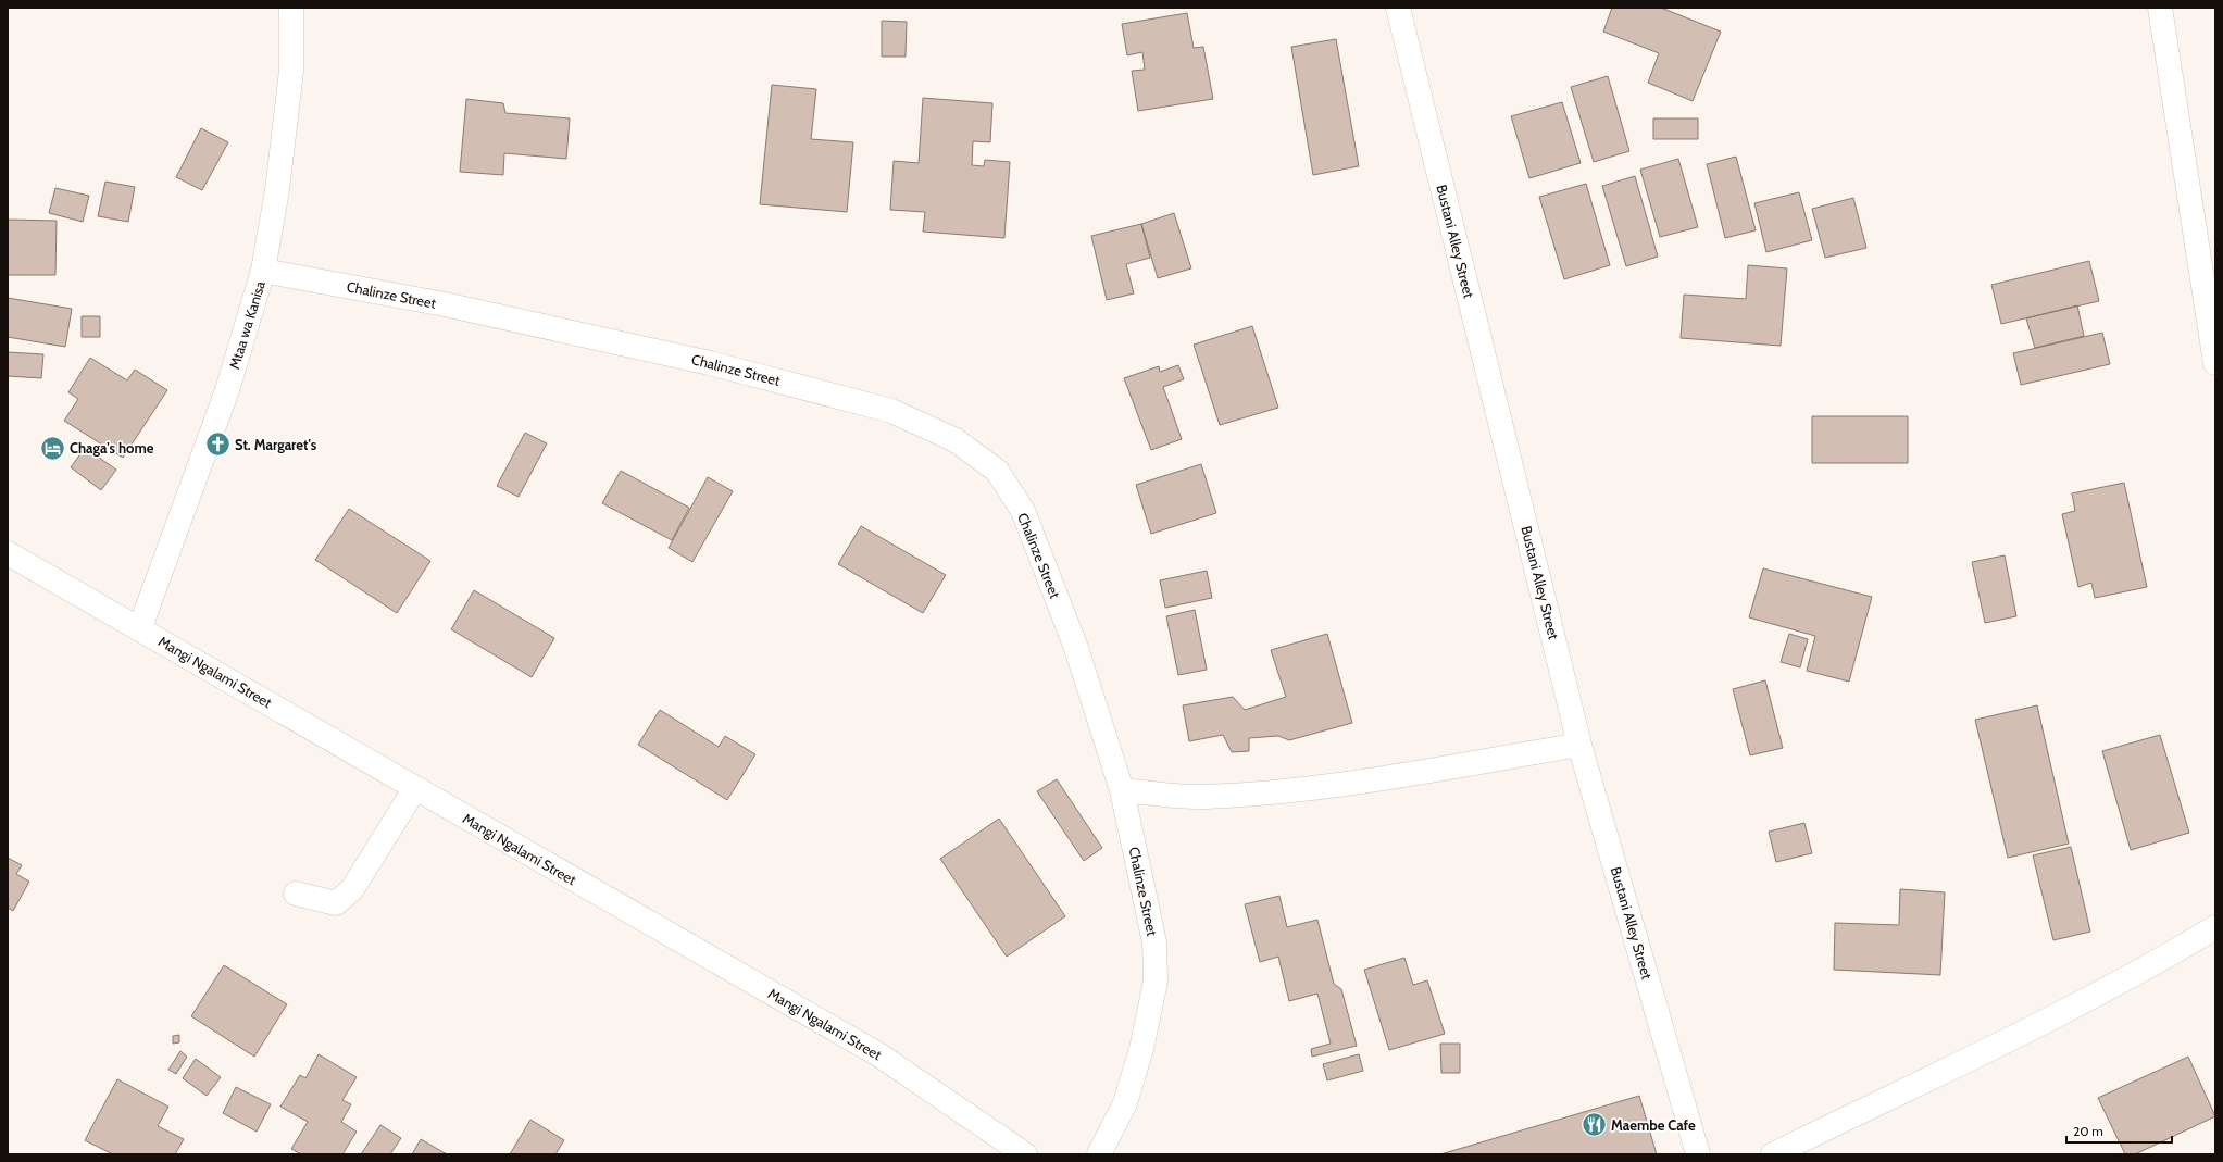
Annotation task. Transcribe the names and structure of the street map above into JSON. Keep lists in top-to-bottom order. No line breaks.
{"streets":{"street":["Bustani Alley Street","Chalinze Street","Mtaa wa Kanisa","Mangi Ngalami Street"]},"crossings":[["Chalinze Street","Mtaa wa Kanisa"],["Mtaa wa Kanisa","Mangi Ngalami Street"]],"places":{"church":["St. Margaret's"],"hotel":["Chaga's home"],"restaurant":["Maembe Cafe"]},"scale_bar":"20 m"}
